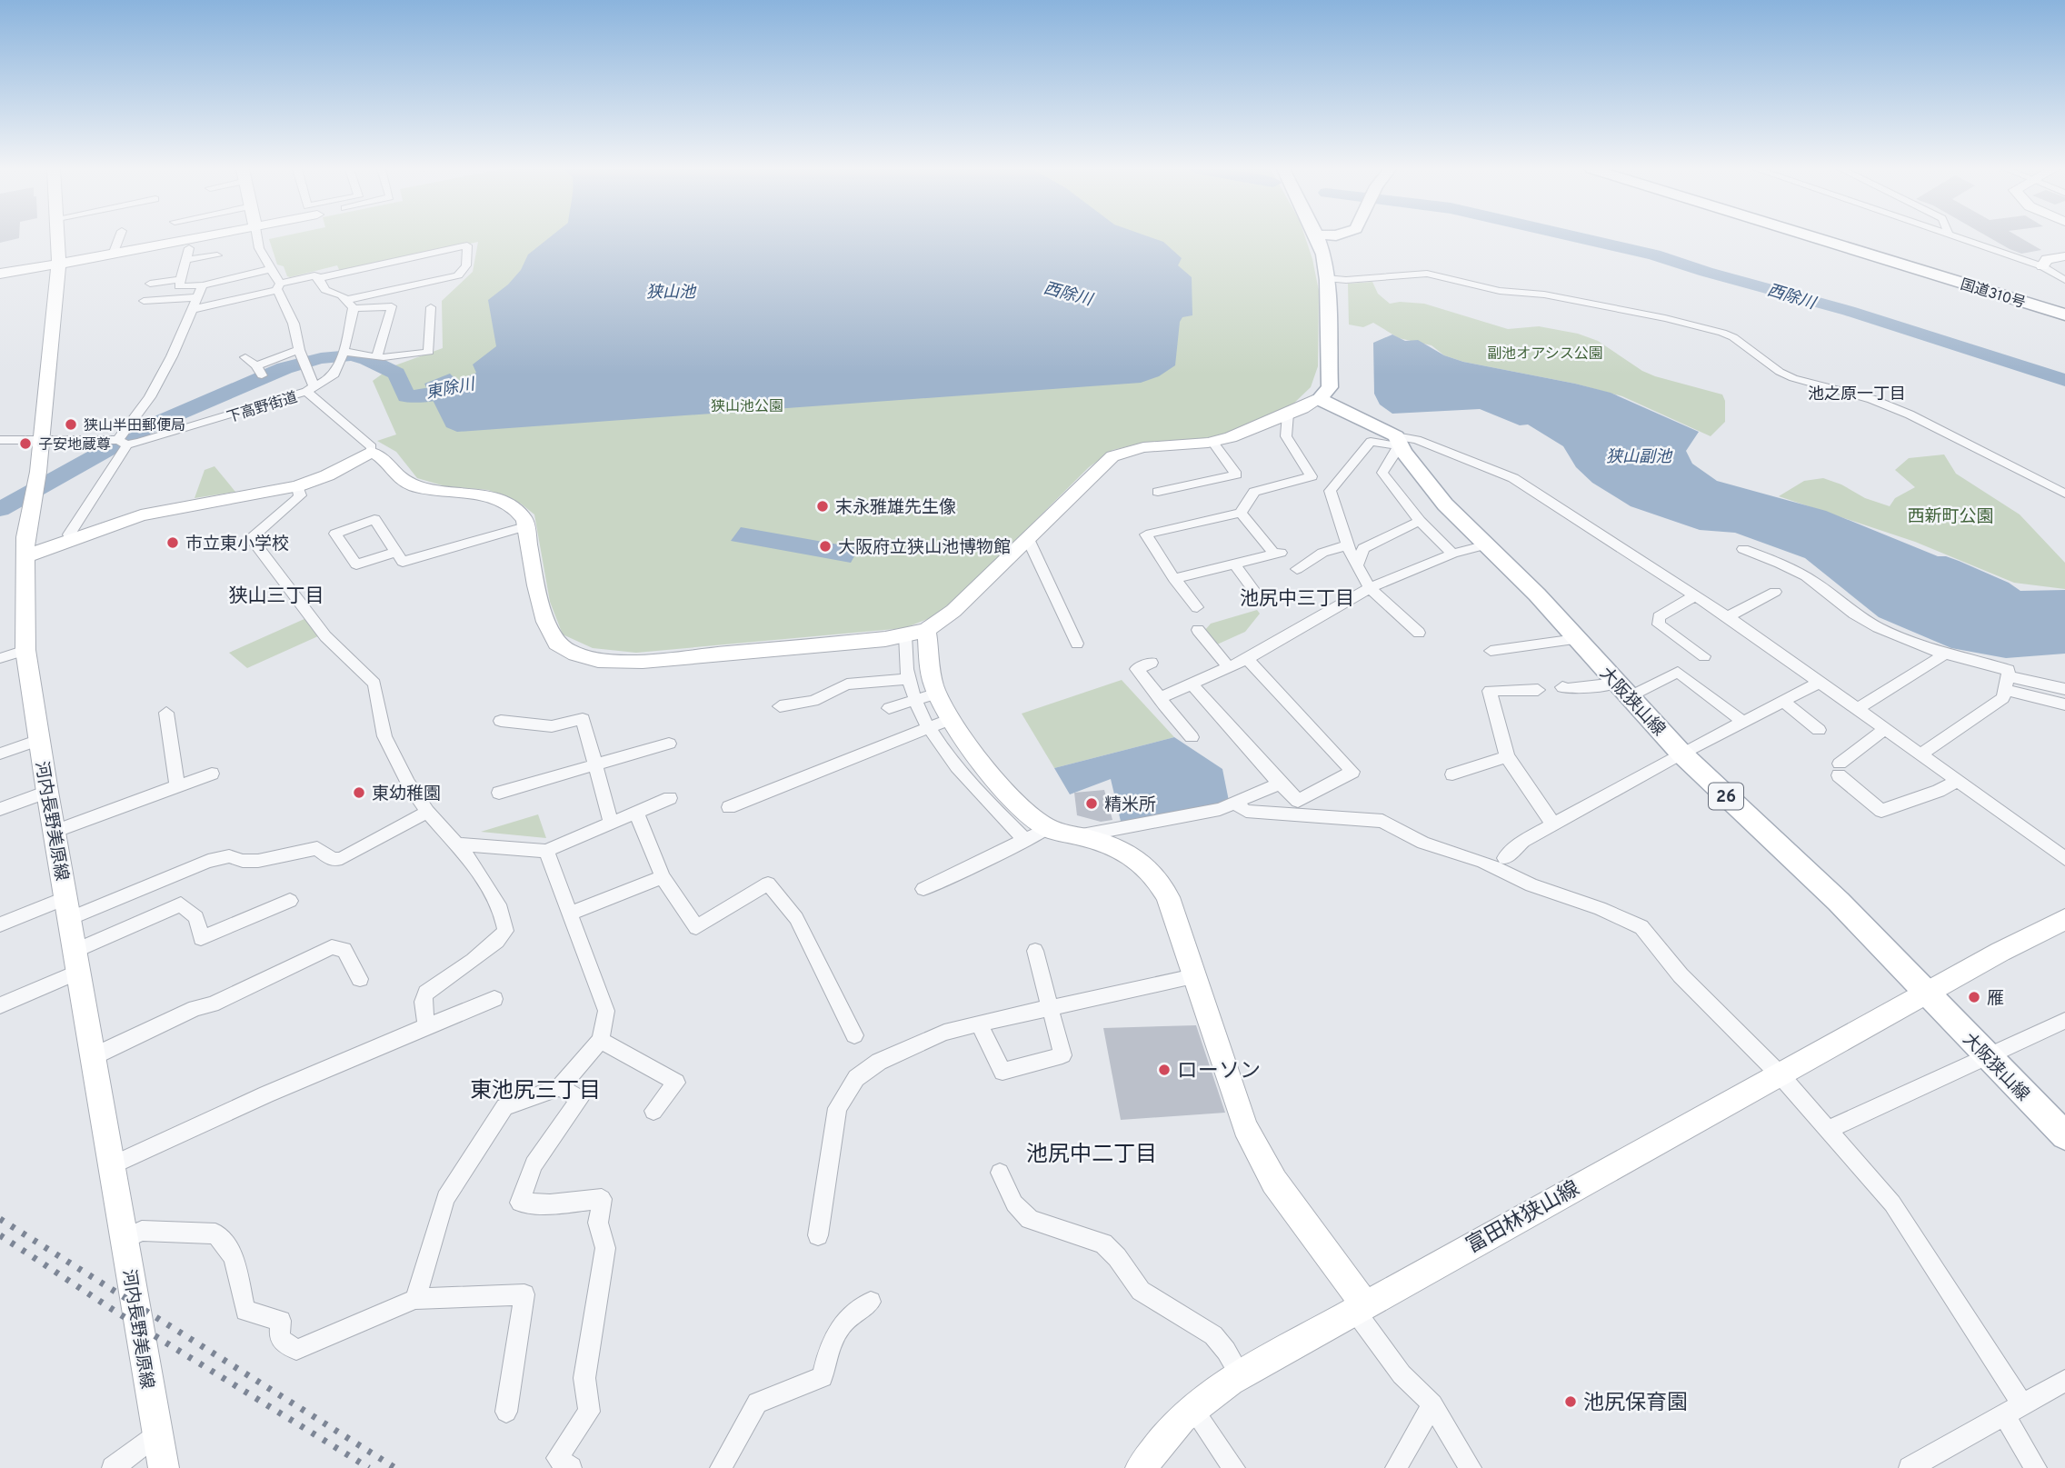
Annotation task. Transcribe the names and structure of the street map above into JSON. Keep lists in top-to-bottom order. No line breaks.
{"streets":{"highway":["国道310号"],"main road":["大阪狭山線","26"],"street":["下高野街道","河内長野美原線","富田林狭山線"]},"crossings":[["下高野街道","河内長野美原線"],["大阪狭山線","富田林狭山線"]],"districts":["池之原一丁目","狭山三丁目","池尻中三丁目","東池尻三丁目","池尻中二丁目"],"water":["狭山池","西除川","東除川","狭山副池"],"parks":["副池オアシス公園","狭山池公園","西新町公園"],"places":["狭山半田郵便局","子安地蔵尊","末永雅雄先生像","市立東小学校","大阪府立狭山池博物館","東幼稚園","精米所","雁","ローソン","池尻保育園"]}
